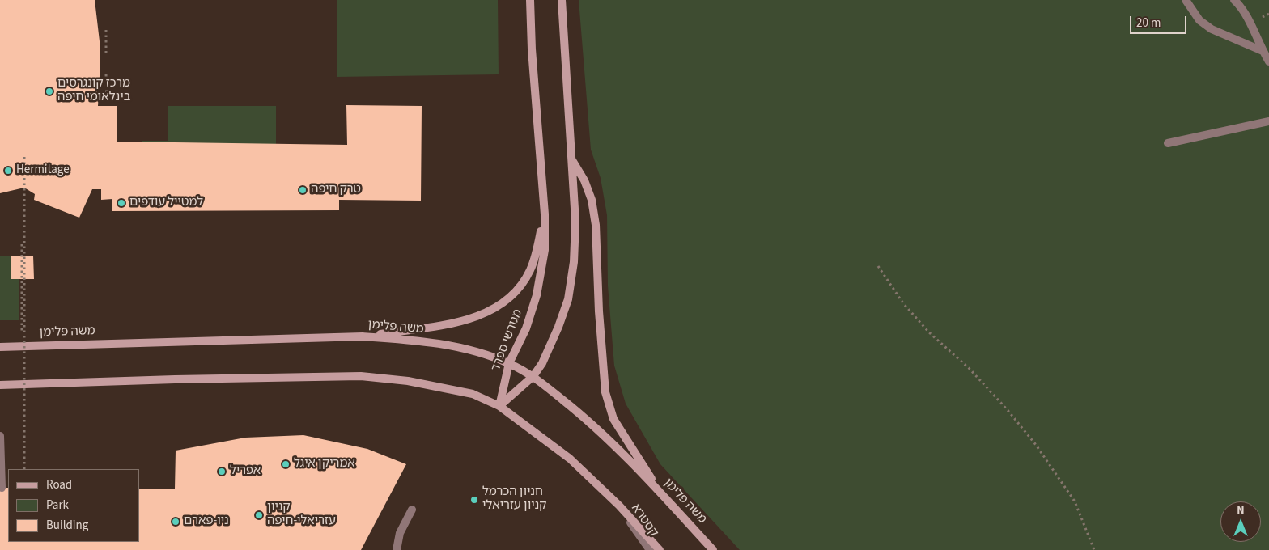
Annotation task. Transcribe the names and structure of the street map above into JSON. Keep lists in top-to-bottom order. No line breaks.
{"streets":{"main road":["משה פלימן","מגורשי ספרד"],"street":["קסטרא"]},"crossings":[["משה פלימן","מגורשי ספרד"]],"places":["מרכז קונגרסים בינלאומי חיפה","Hermitage","טרק חיפה","למטייל עודפים","אמריקן איגל","אפריל","חניון הכרמל קניון עזריאלי","קניון עזריאלי-חיפה","ניו-פארם"],"legend":["Road","Park","Building"],"scale_bar":"20 m","north":"top"}
